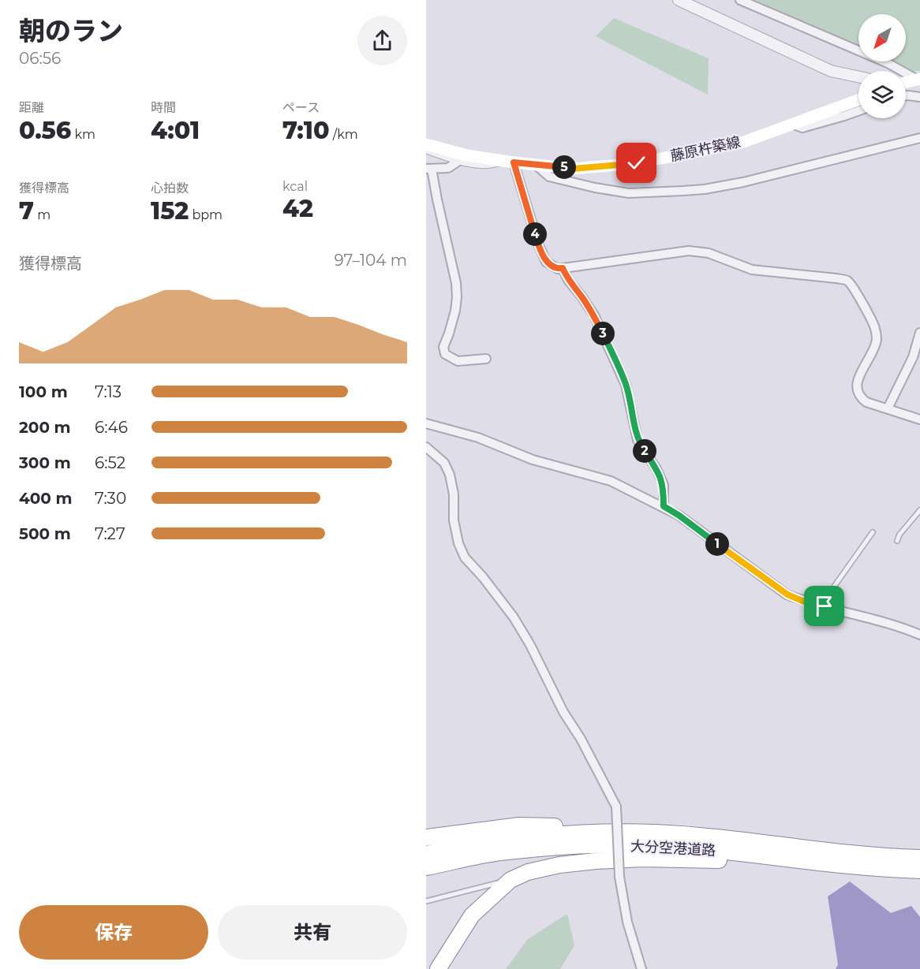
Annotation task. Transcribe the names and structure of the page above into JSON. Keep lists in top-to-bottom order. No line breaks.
{"streets":{"highway":["大分空港道路"],"main road":["藤原杵築線"]},"north":"bottom left","page":{"heading":["朝のラン","06:56"],"stats":[["距離","0.56 km"],["時間","4:01"],["ペース","7:10 /km"],["獲得標高","7 m"],["心拍数","152 bpm"],["kcal","42"]],"pins":["5","4","3","2","1"],"chart":["獲得標高","97–104 m"],"list":[{"name":"100 m","note":"7:13"},{"name":"200 m","note":"6:46"},{"name":"300 m","note":"6:52"},{"name":"400 m","note":"7:30"},{"name":"500 m","note":"7:27"}],"buttons":["保存","共有"]}}
